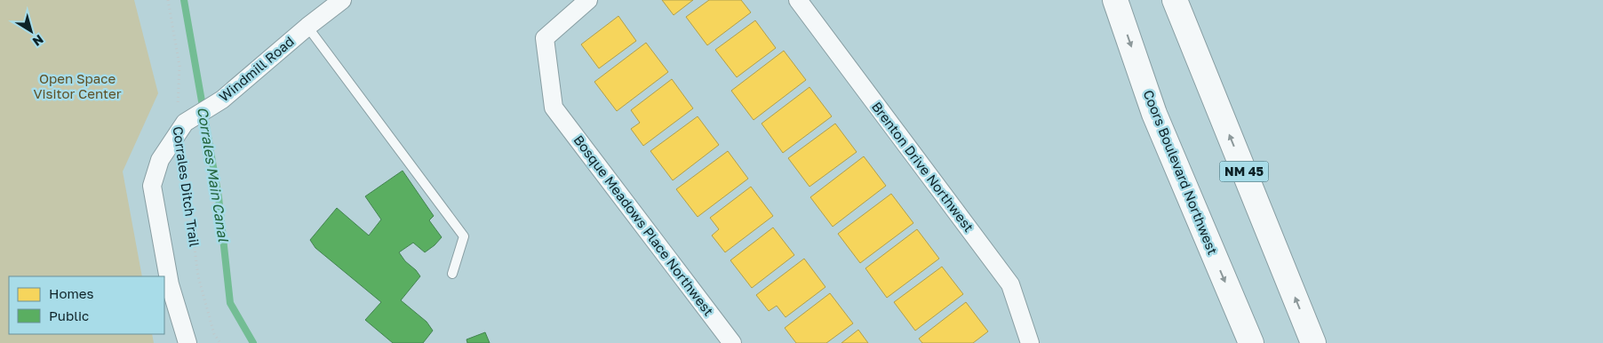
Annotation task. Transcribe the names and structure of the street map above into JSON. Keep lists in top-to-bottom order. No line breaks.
{"streets":{"main road":["NM 45","Coors Boulevard Northwest"],"street":["Windmill Road","Brenton Drive Northwest","Bosque Meadows Place Northwest"],"path":["Corrales Ditch Trail"]},"crossings":[["Windmill Road","Corrales Ditch Trail"]],"water":["Corrales Main Canal"],"parks":["Open Space Visitor Center"],"legend":["Homes","Public"],"north":"bottom right"}
